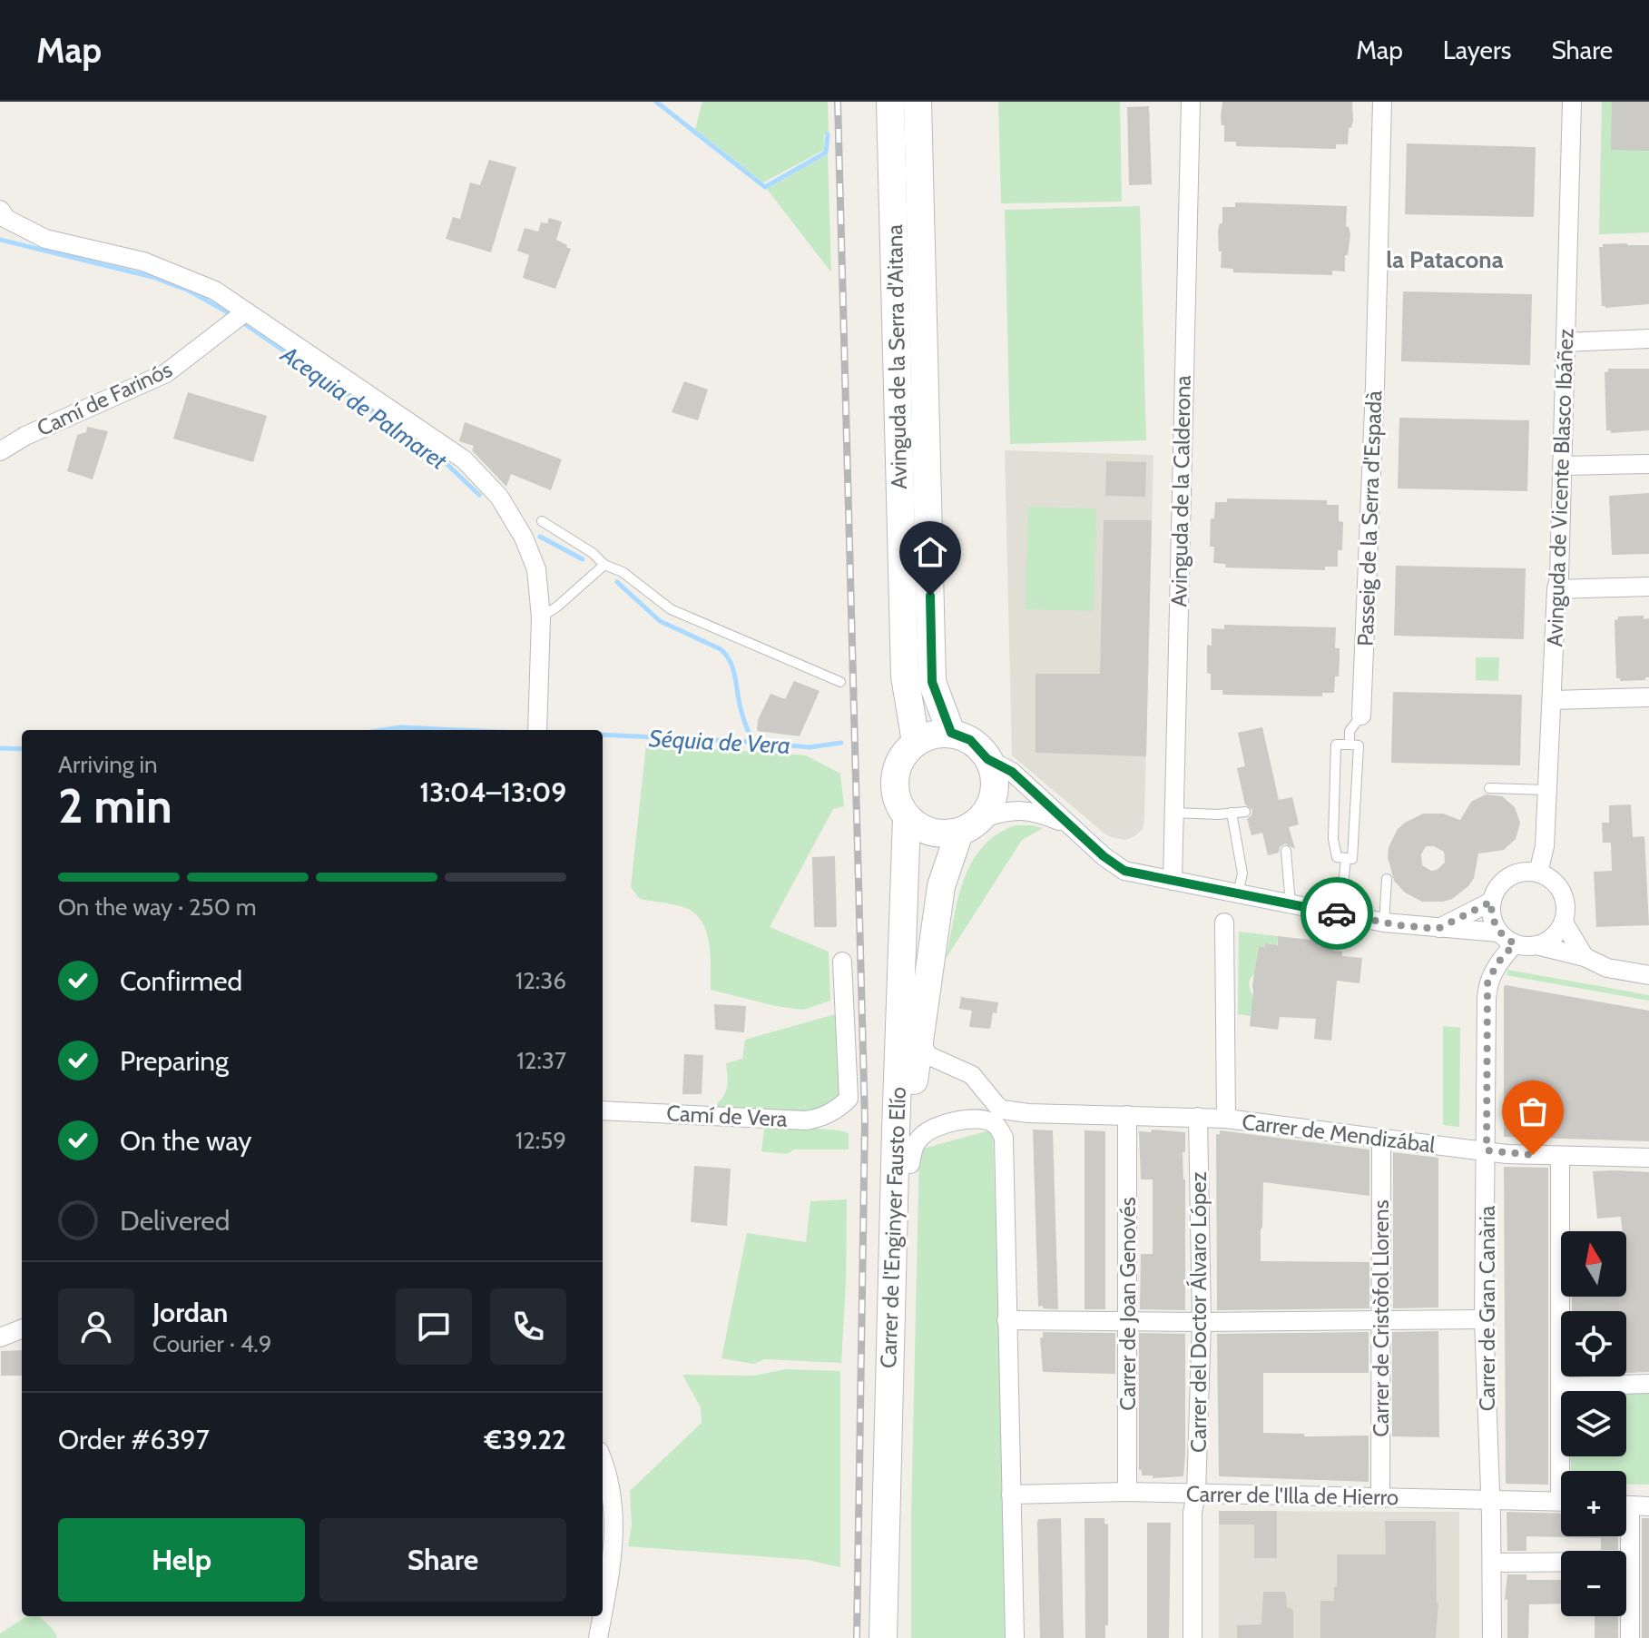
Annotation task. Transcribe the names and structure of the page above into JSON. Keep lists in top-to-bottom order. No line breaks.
{"streets":{"main road":["Avinguda de la Serra d'Aitana","Carrer de l'Enginyer Fausto Elío"],"street":["Camí de Farinós","Avinguda de Vicente Blasco Ibáñez","Avinguda de la Calderona","Passeig de la Serra d'Espadà","Camí de Vera","Carrer de Mendizábal","Carrer de Joan Genovés","Carrer de Gran Canària","Carrer del Doctor Álvaro López","Carrer de Cristòfol Llorens","Carrer de l'Illa de Hierro"]},"crossings":[["Avinguda de la Serra d'Aitana","Carrer de l'Enginyer Fausto Elío"],["Avinguda de Vicente Blasco Ibáñez","Carrer de Gran Canària"],["Carrer de Mendizábal","Carrer de l'Enginyer Fausto Elío"],["Carrer de Mendizábal","Carrer de Joan Genovés"],["Carrer de Mendizábal","Carrer de Gran Canària"],["Carrer de Mendizábal","Carrer del Doctor Álvaro López"],["Carrer de Mendizábal","Carrer de Cristòfol Llorens"],["Carrer de Joan Genovés","Carrer de l'Illa de Hierro"],["Carrer de Gran Canària","Carrer de l'Illa de Hierro"],["Carrer del Doctor Álvaro López","Carrer de l'Illa de Hierro"],["Carrer de Cristòfol Llorens","Carrer de l'Illa de Hierro"]],"districts":["la Patacona"],"water":["Acequia de Palmaret","Séquia de Vera"],"north":"top","page":{"header":"Map","nav":["Map","Layers","Share"],"heading":["2 min","Arriving in","13:04–13:09"],"panel":["Jordan","Courier · 4.9","Order #6397","€39.22"],"bar":"On the way · 250 m","list":[["Confirmed","12:36"],["Preparing","12:37"],["On the way","12:59"],"Delivered"],"map_buttons":["+","−"],"buttons":["Help","Share"]}}
